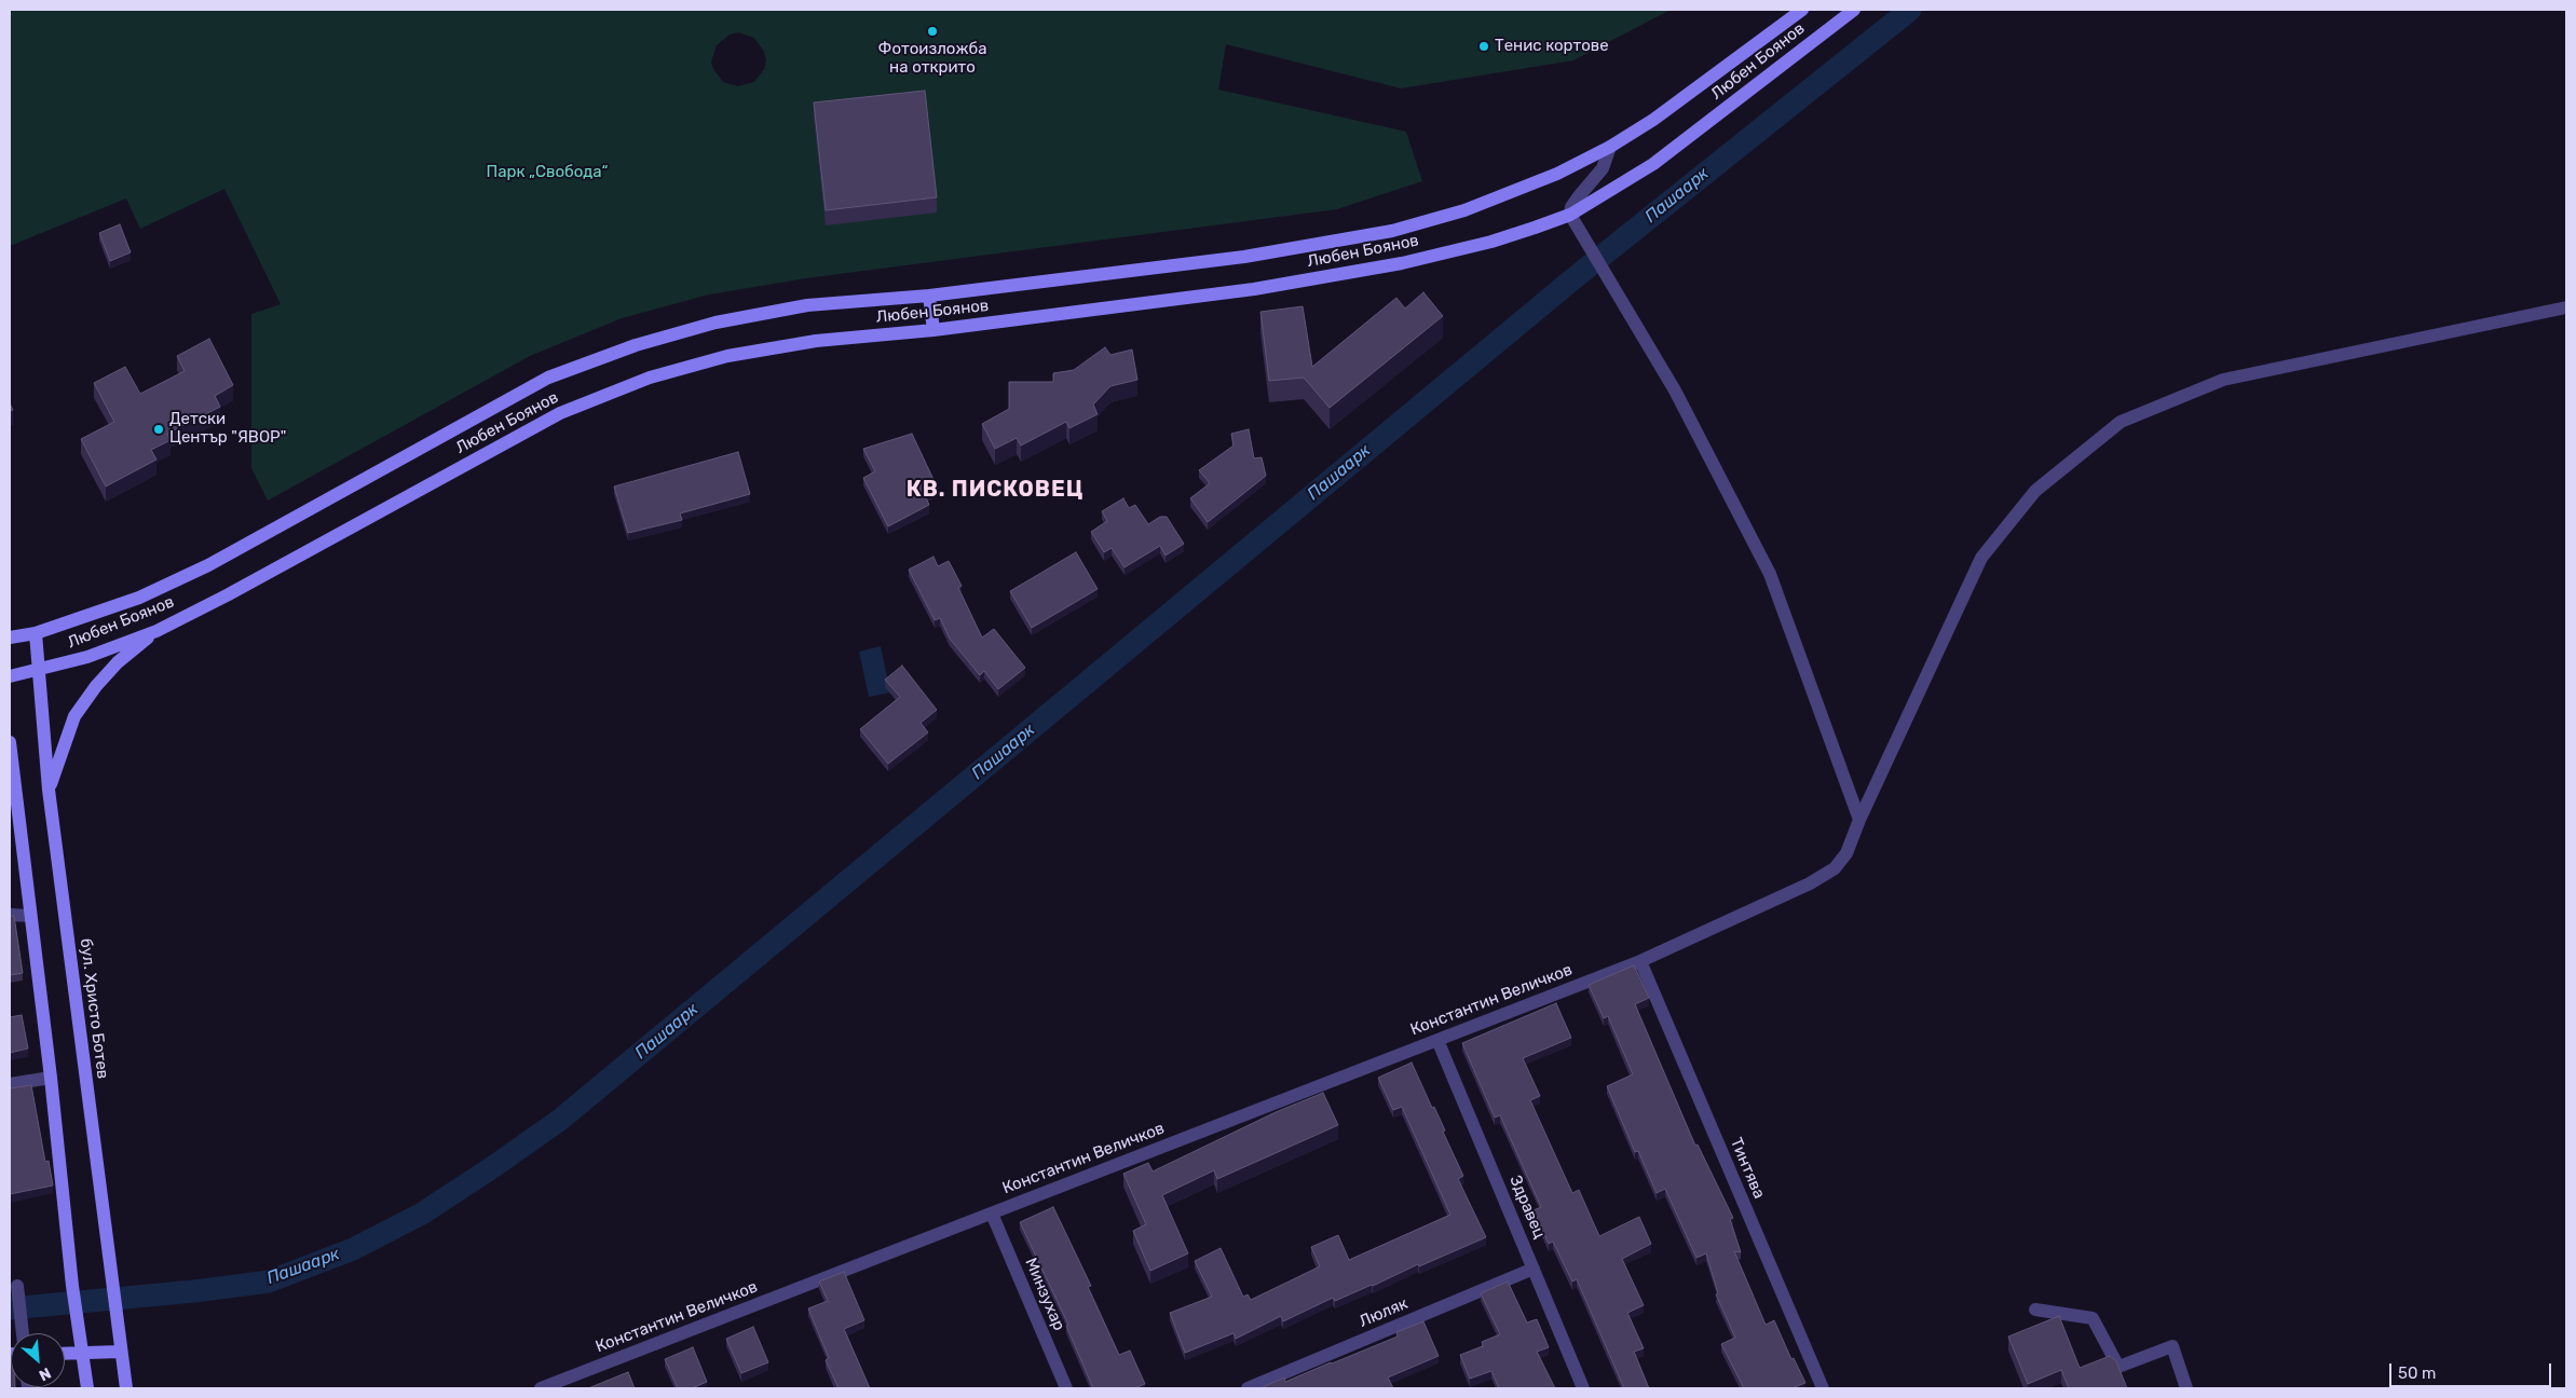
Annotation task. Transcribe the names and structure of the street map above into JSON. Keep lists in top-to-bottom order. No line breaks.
{"streets":{"street":["Любен Боянов","Константин Величков","бул. Христо Ботев","Тинтява","Здравец","Минзухар","Люляк"]},"crossings":[["Любен Боянов","бул. Христо Ботев"],["Константин Величков","Тинтява"],["Константин Величков","Здравец"],["Константин Величков","Минзухар"],["Здравец","Люляк"]],"districts":["КВ. ПИСКОВЕЦ"],"water":["Пашаарк"],"parks":["Парк „Свобода“"],"places":["Фотоизложба на открито","Тенис кортове","Детски Център \"ЯВОР\""],"scale_bar":"50 m","north":"bottom right"}
